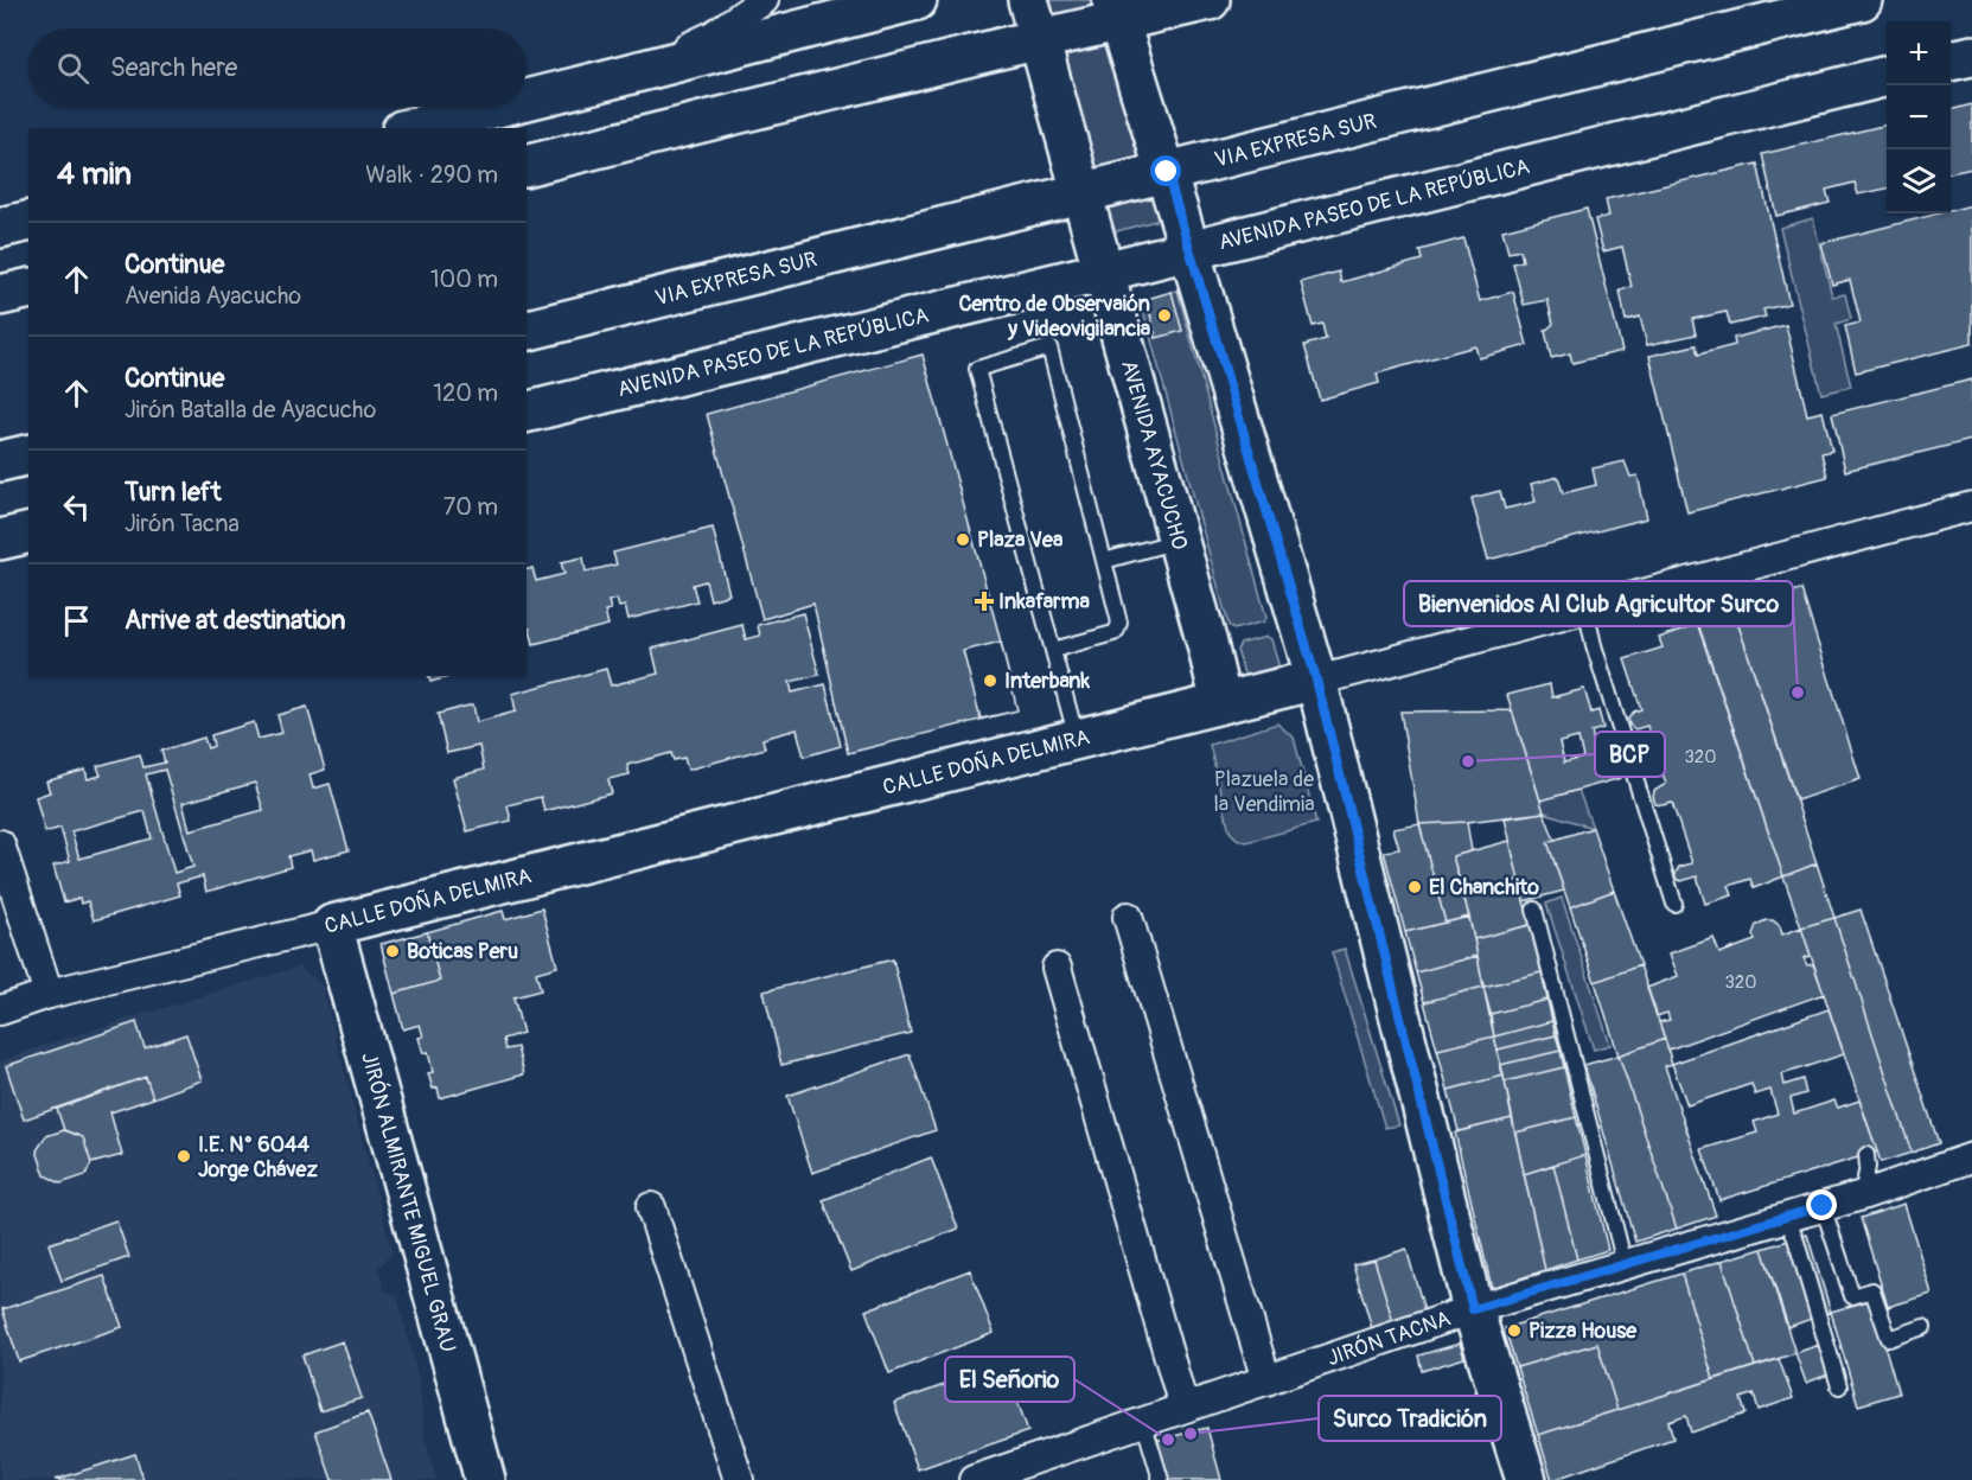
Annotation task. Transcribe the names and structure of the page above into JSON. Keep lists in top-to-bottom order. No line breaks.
{"streets":{"main road":["VIA EXPRESA SUR","AVENIDA PASEO DE LA REPÚBLICA","AVENIDA AYACUCHO","CALLE DOÑA DELMIRA","JIRÓN ALMIRANTE MIGUEL GRAU"],"street":["JIRÓN TACNA"]},"crossings":[["VIA EXPRESA SUR","AVENIDA AYACUCHO"],["AVENIDA PASEO DE LA REPÚBLICA","AVENIDA AYACUCHO"],["AVENIDA AYACUCHO","CALLE DOÑA DELMIRA"],["CALLE DOÑA DELMIRA","JIRÓN ALMIRANTE MIGUEL GRAU"]],"parks":["Plazuela de la Vendimia"],"places":{"other":["Centro de Observaión y Videovigilancia","Plaza Vea","Interbank","Bienvenidos Al Club Agricultor Surco","BCP","El Chanchito","Boticas Peru","I.E. N° 6044 Jorge Chávez","Pizza House","Surco Tradición","El Señorio"],"health":["Inkafarma"]},"house_numbers":["320","320"],"page":{"map_buttons":["+","−"],"search":"Search here","heading":["4 min","Walk · 290 m"],"list":[["Continue","Avenida Ayacucho","100 m"],["Continue","Jirón Batalla de Ayacucho","120 m"],["Turn left","Jirón Tacna","70 m"],"Arrive at destination"]}}
